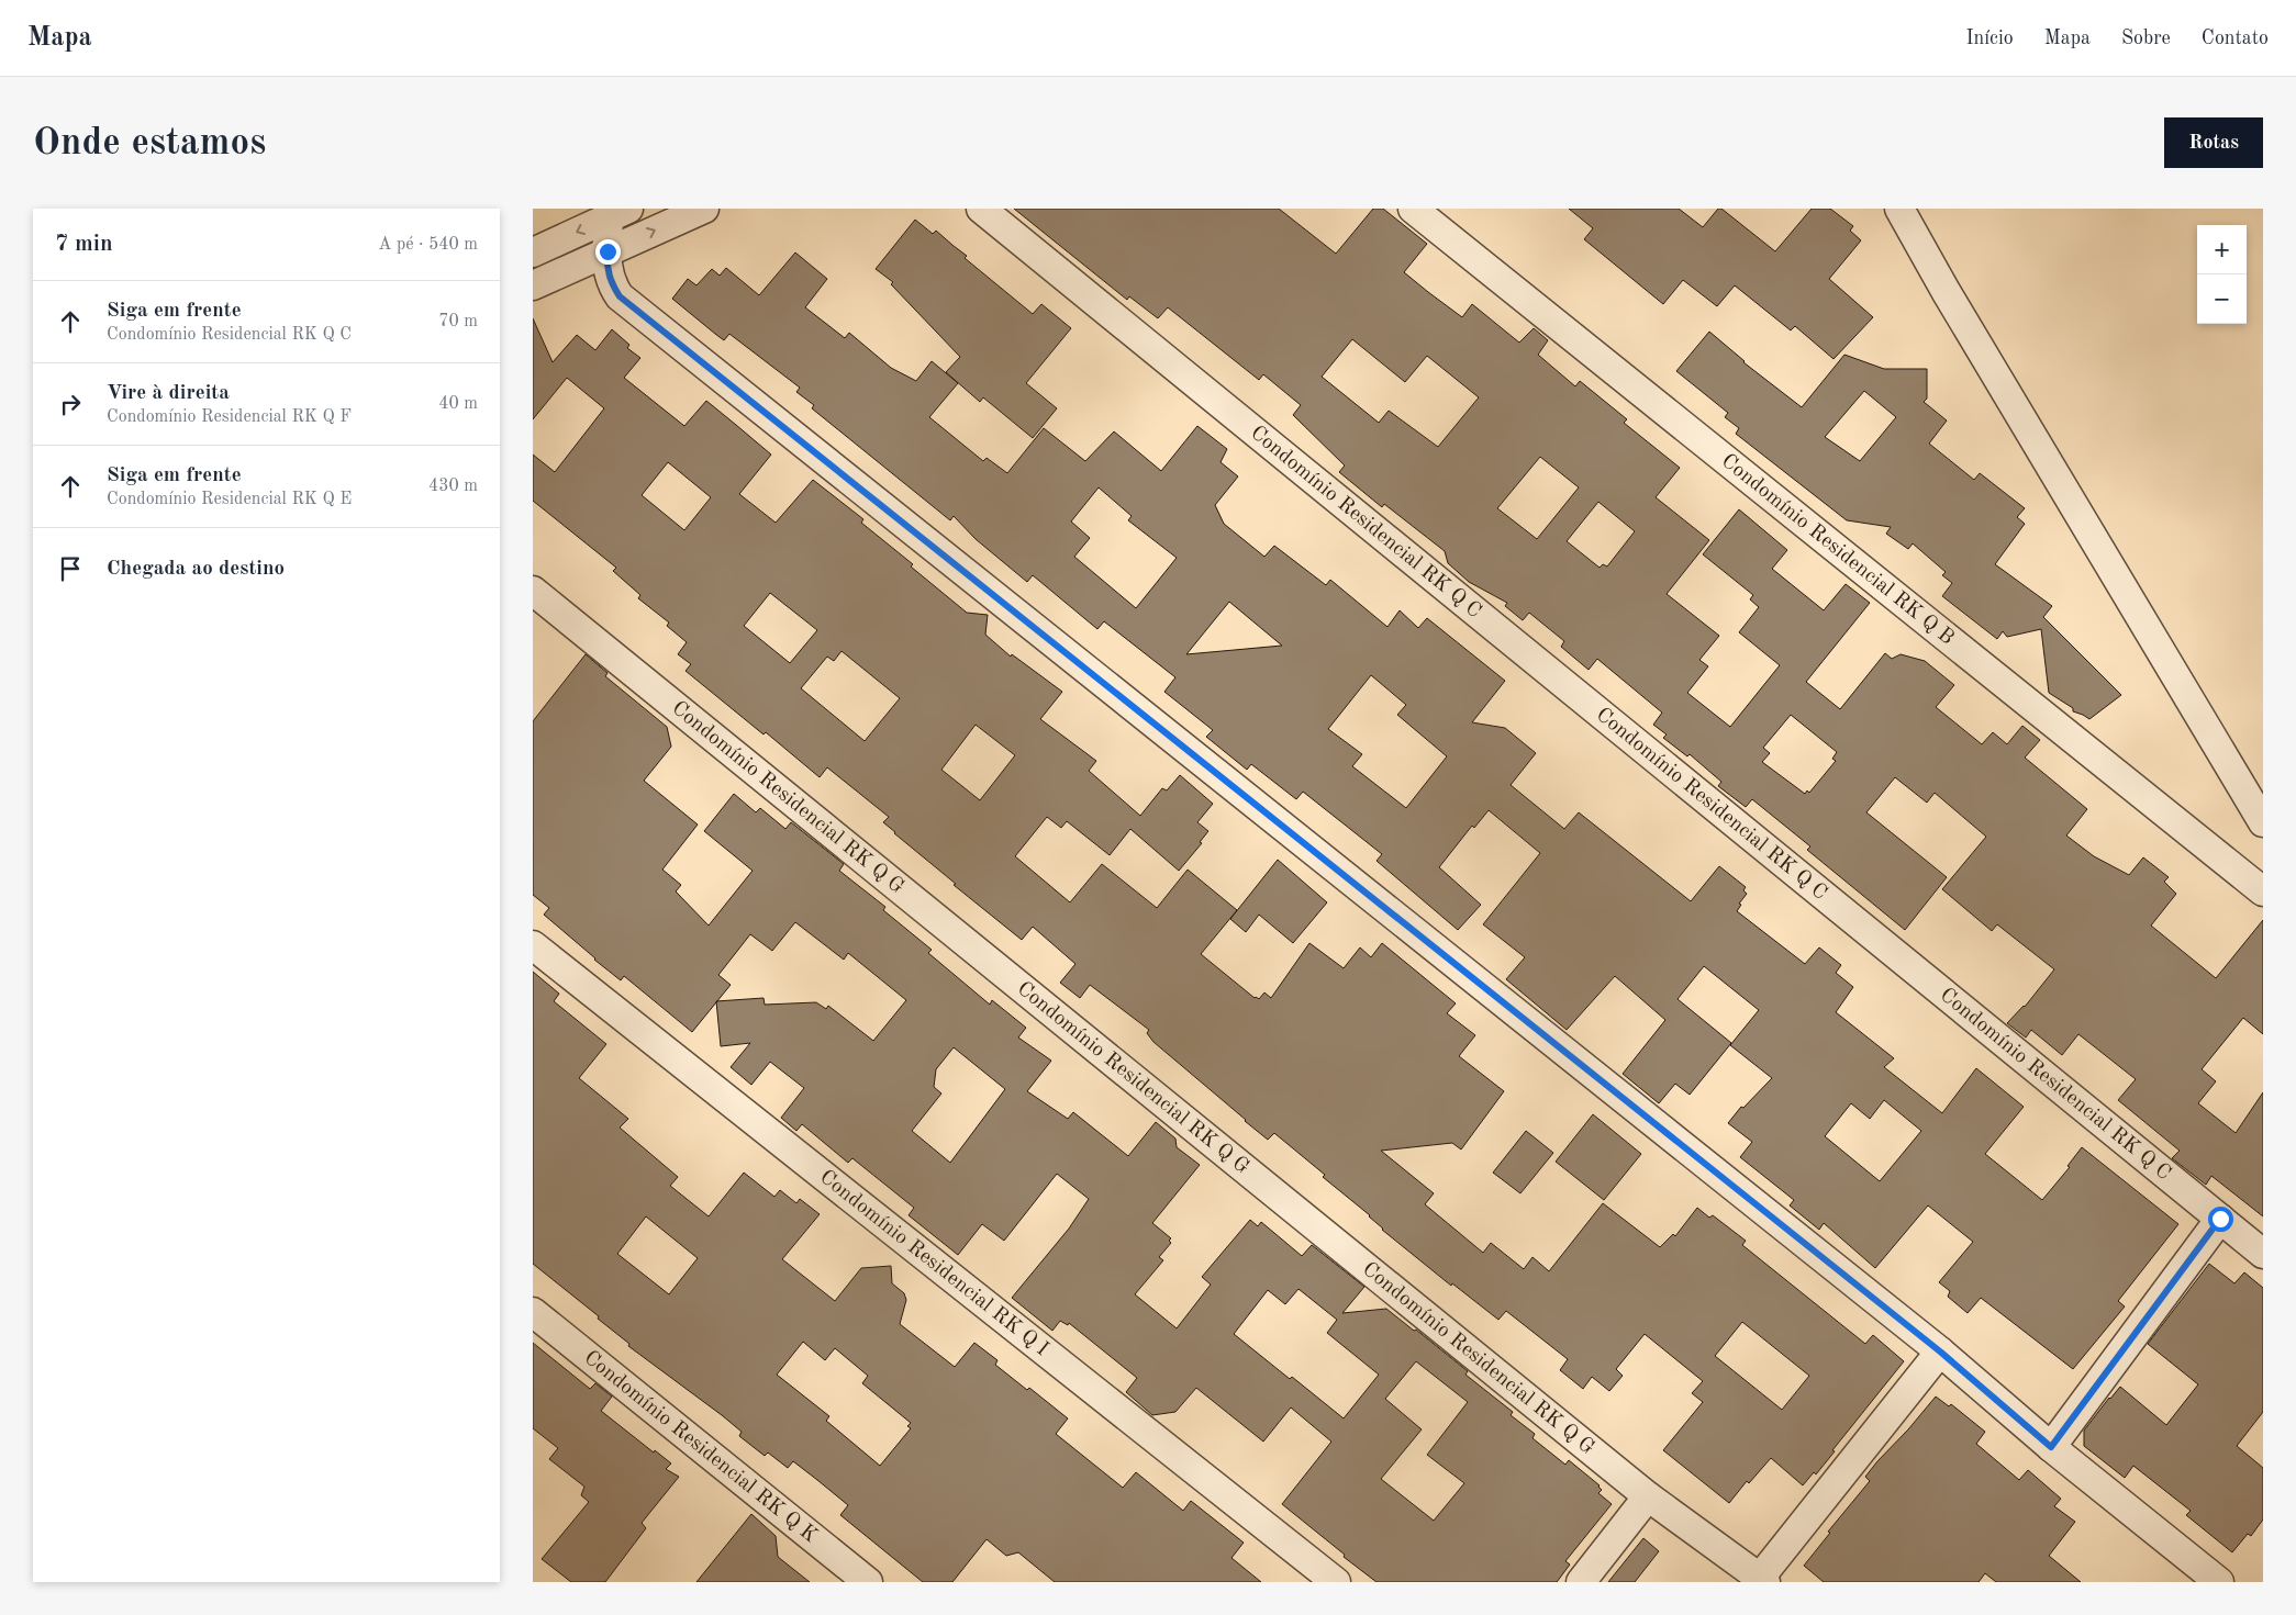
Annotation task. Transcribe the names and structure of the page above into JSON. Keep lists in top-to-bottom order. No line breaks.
{"streets":{"street":["Condomínio Residencial RK Q C","Condomínio Residencial RK Q B","Condomínio Residencial RK Q G","Condomínio Residencial RK Q I","Condomínio Residencial RK Q K"]},"page":{"header":"Mapa","nav":["Início","Mapa","Sobre","Contato"],"buttons":"Rotas","title":"Onde estamos","heading":["7 min","A pé · 540 m"],"map_buttons":["+","−"],"list":[["Siga em frente","Condomínio Residencial RK Q C","70 m"],["Vire à direita","Condomínio Residencial RK Q F","40 m"],["Siga em frente","Condomínio Residencial RK Q E","430 m"],"Chegada ao destino"]}}
